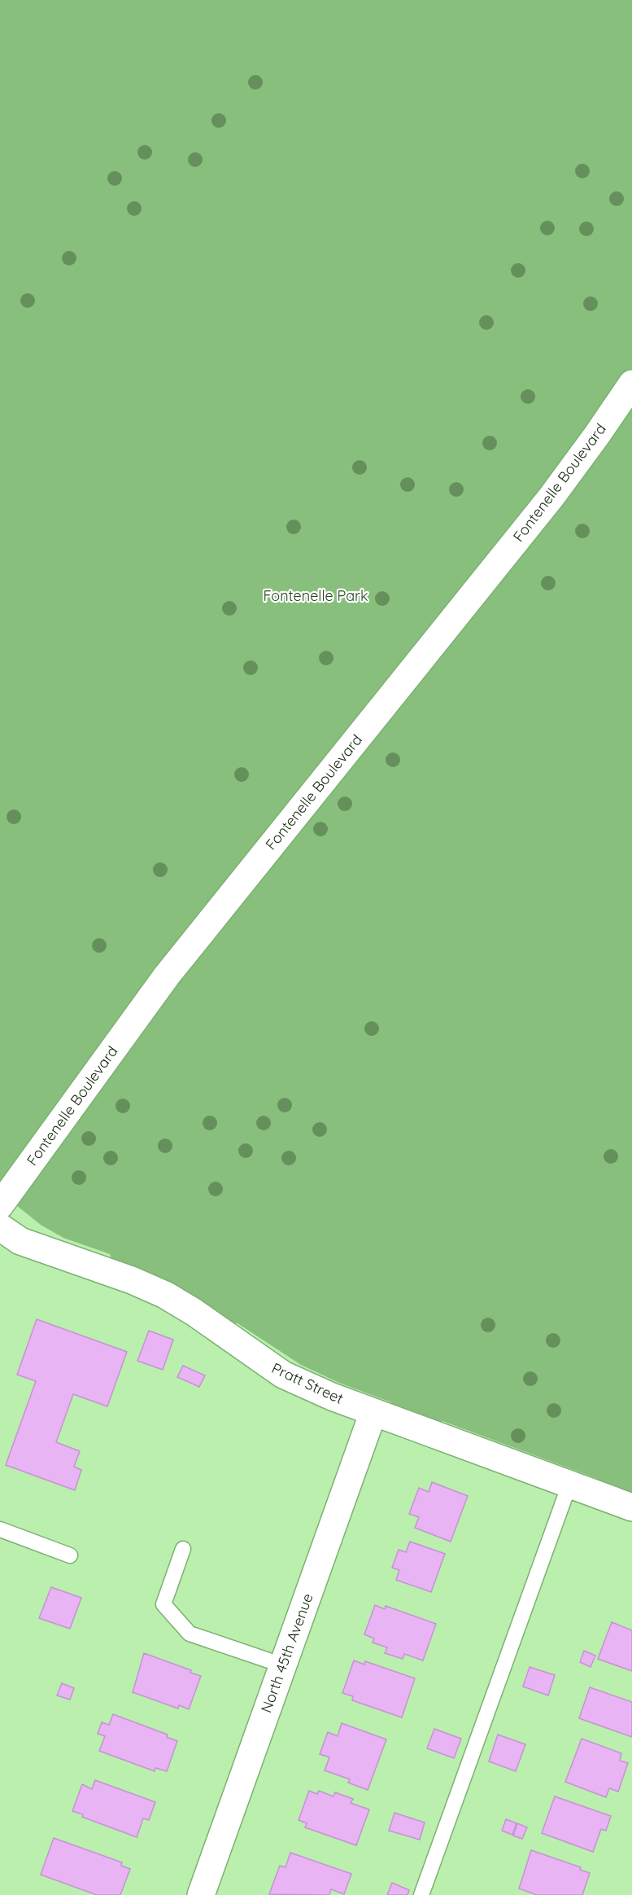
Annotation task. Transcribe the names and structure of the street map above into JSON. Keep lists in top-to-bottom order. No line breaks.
{"streets":{"street":["Fontenelle Boulevard","Pratt Street","North 45th Avenue"]},"crossings":[["Pratt Street","North 45th Avenue"]],"parks":["Fontenelle Park"]}
